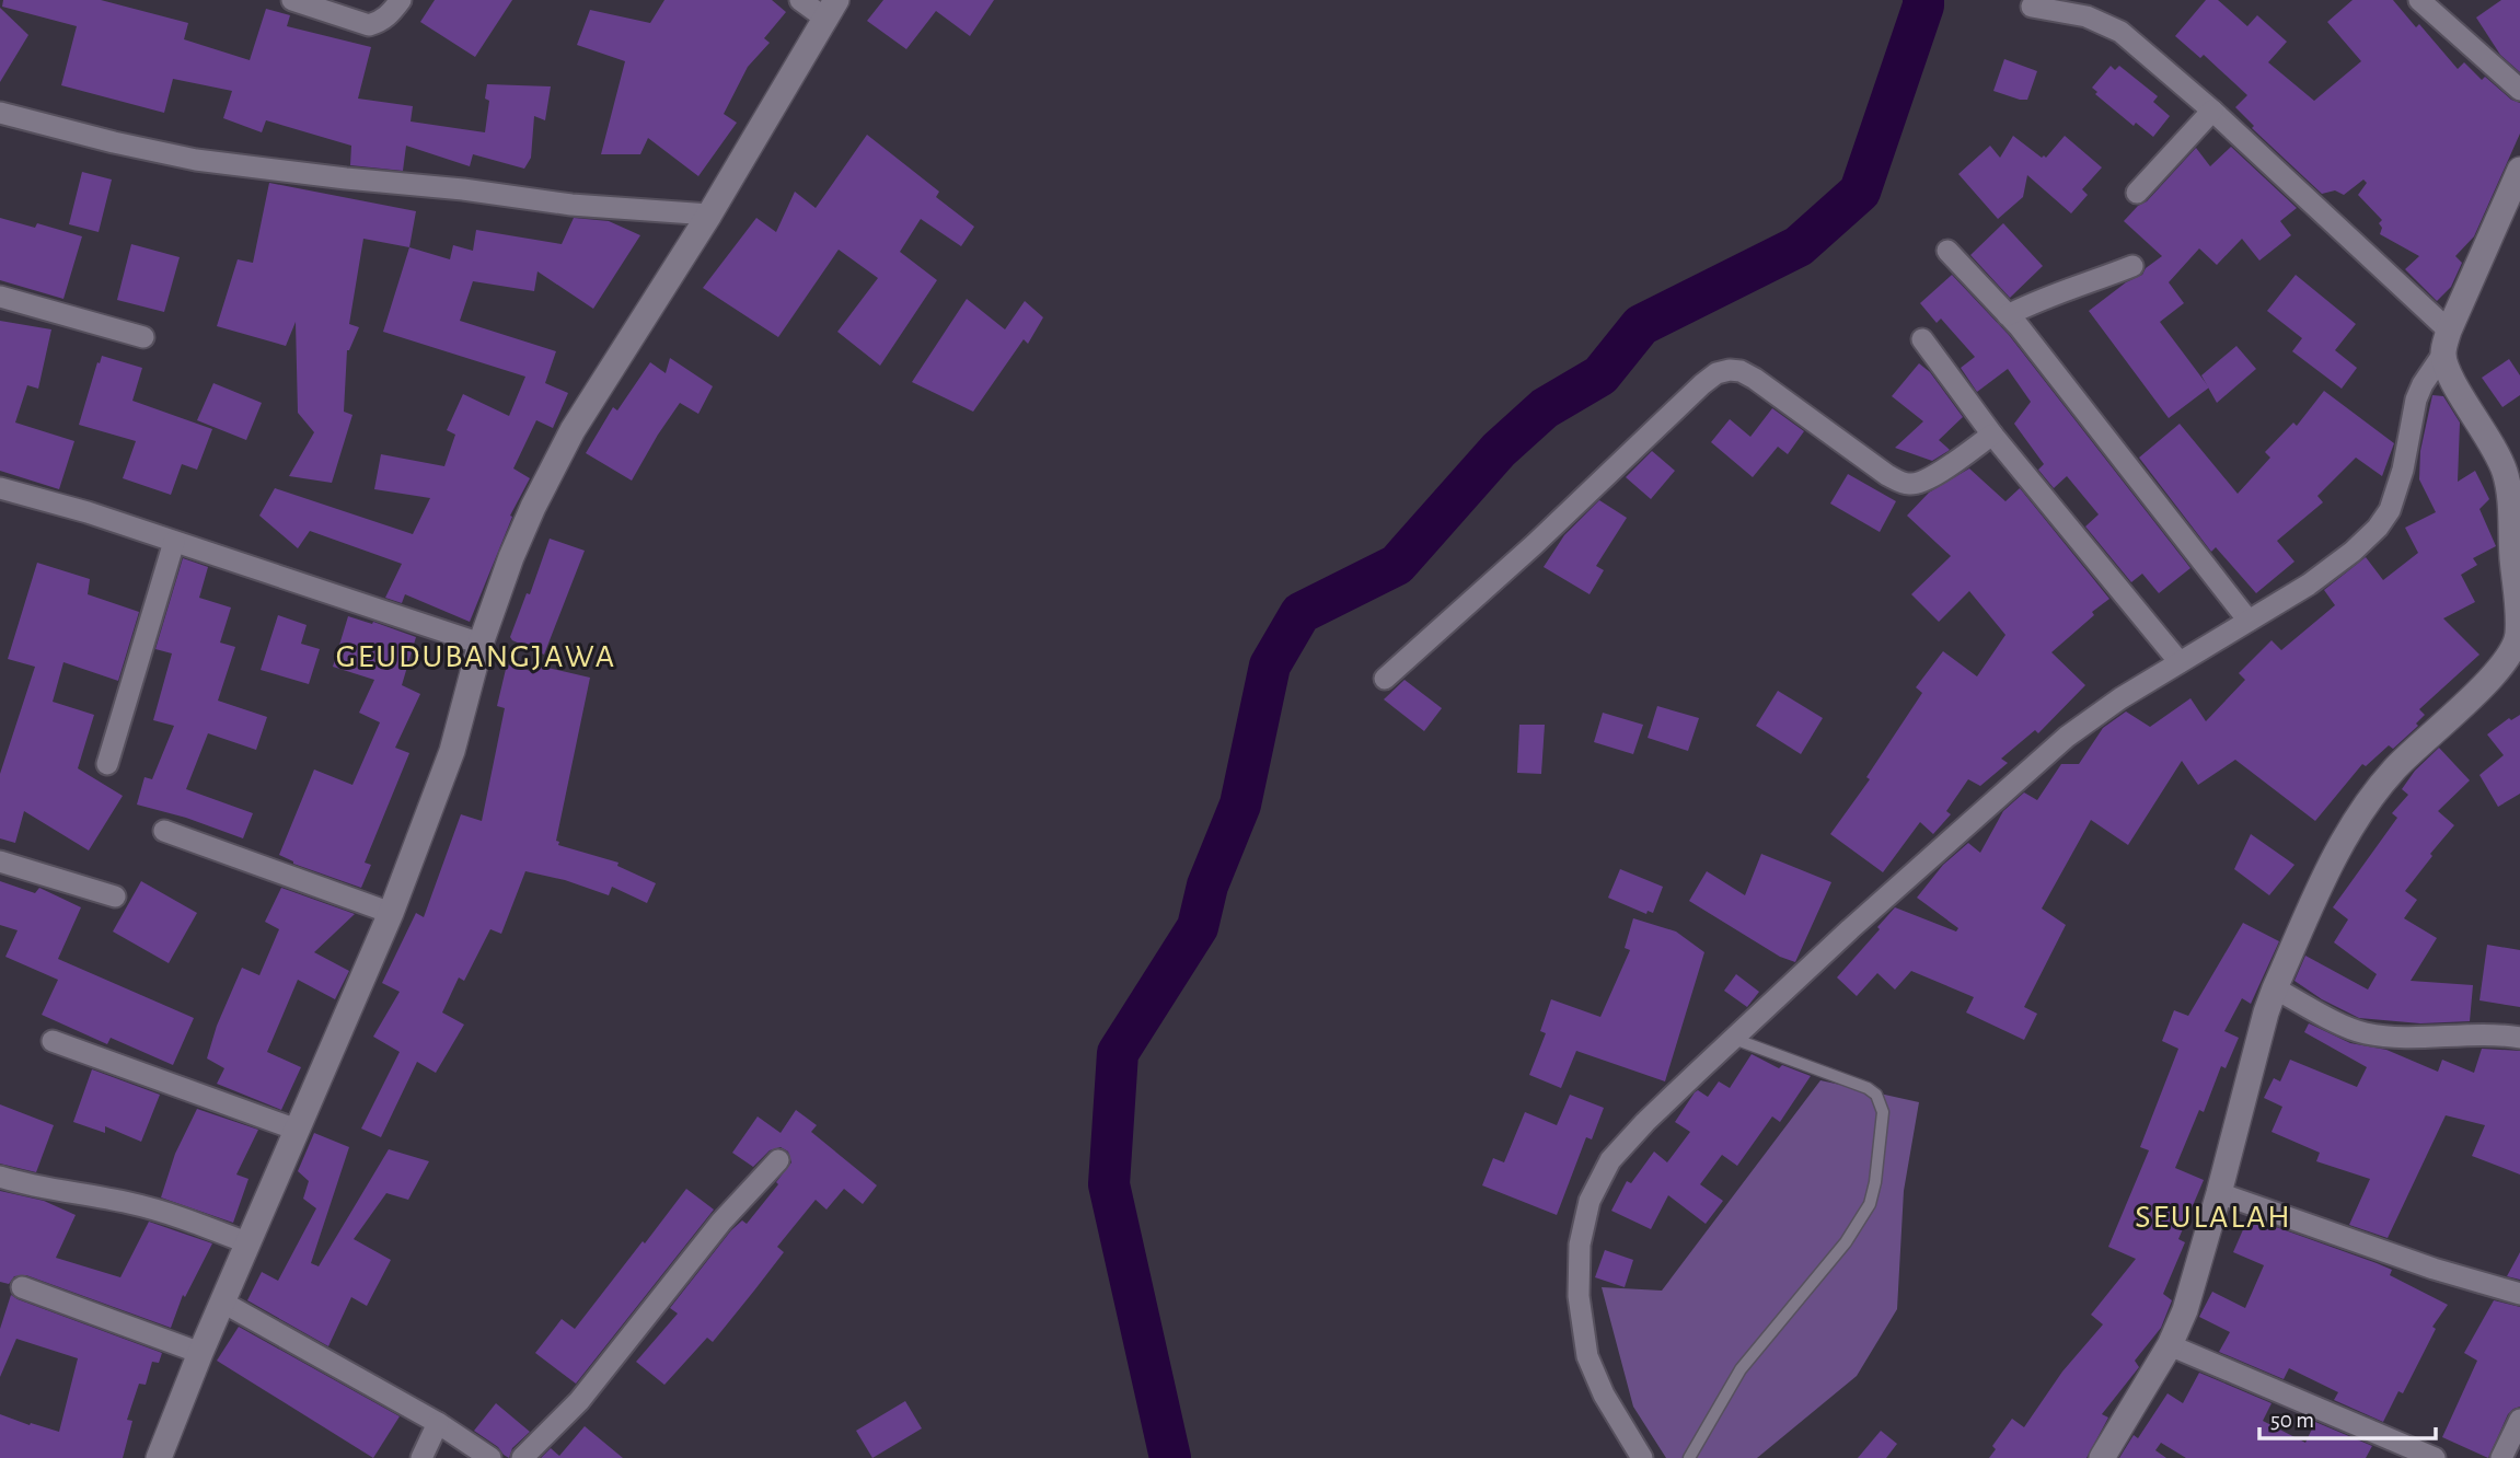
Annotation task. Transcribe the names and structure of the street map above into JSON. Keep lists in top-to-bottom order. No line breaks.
{"districts":["GEUDUBANGJAWA","SEULALAH"],"scale_bar":"50 m"}
